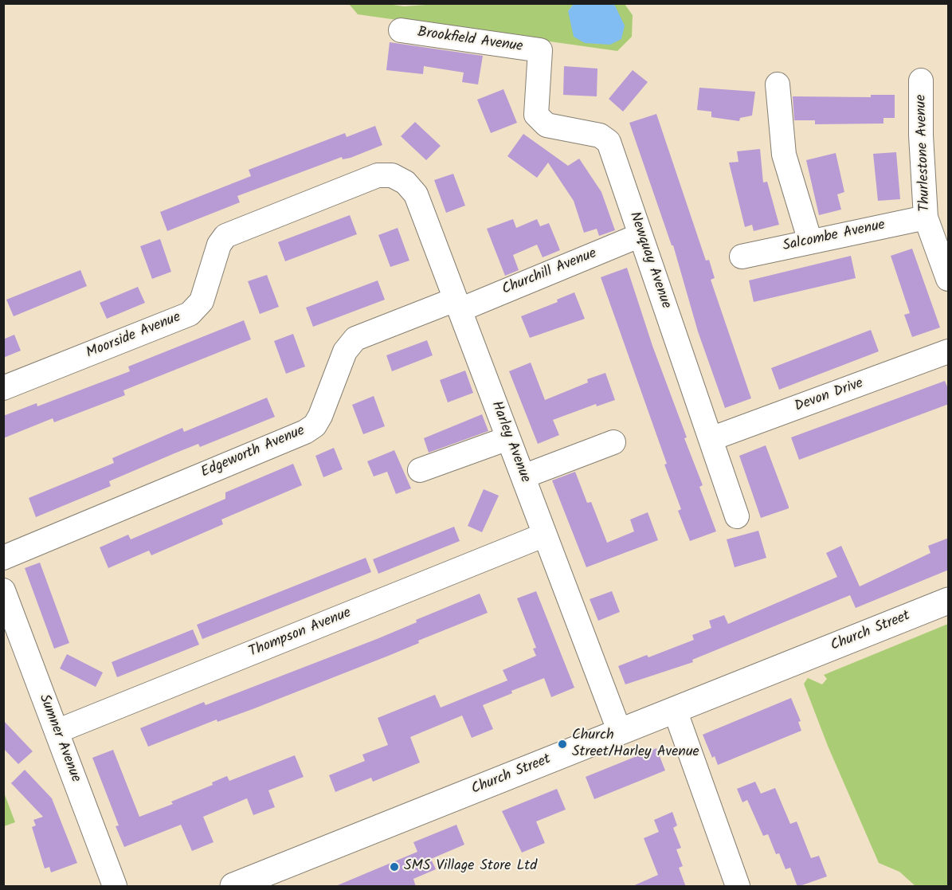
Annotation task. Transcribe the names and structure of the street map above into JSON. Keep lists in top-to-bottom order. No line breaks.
{"streets":{"main road":["Church Street"],"street":["Brookfield Avenue","Thurlestone Avenue","Salcombe Avenue","Newquay Avenue","Churchill Avenue","Moorside Avenue","Devon Drive","Harley Avenue","Edgeworth Avenue","Thompson Avenue","Sumner Avenue"]},"crossings":[["Brookfield Avenue","Newquay Avenue"],["Thurlestone Avenue","Salcombe Avenue"],["Newquay Avenue","Churchill Avenue"],["Newquay Avenue","Devon Drive"],["Churchill Avenue","Harley Avenue"],["Churchill Avenue","Edgeworth Avenue"],["Moorside Avenue","Harley Avenue"],["Harley Avenue","Edgeworth Avenue"],["Harley Avenue","Church Street"],["Harley Avenue","Thompson Avenue"],["Thompson Avenue","Sumner Avenue"]],"places":["Church Street/Harley Avenue","SMS Village Store Ltd"]}
